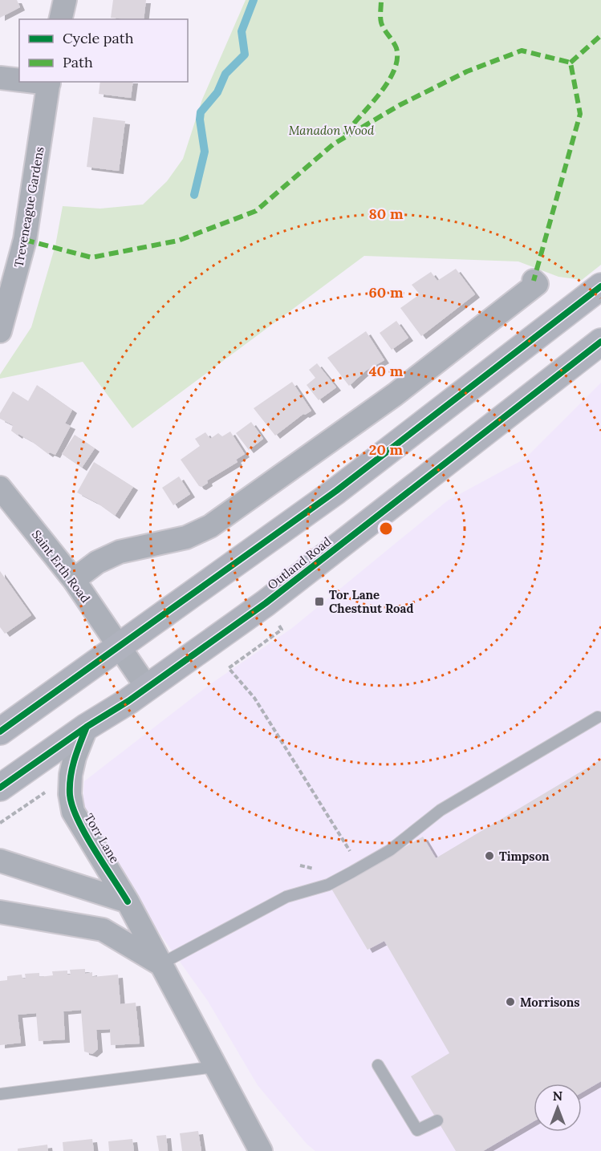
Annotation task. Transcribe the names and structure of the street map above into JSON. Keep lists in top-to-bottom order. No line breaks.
{"streets":{"main road":["Outland Road"],"street":["Treveneague Gardens","Saint Erth Road","Torr Lane"]},"crossings":[["Outland Road","Saint Erth Road"],["Outland Road","Torr Lane"]],"parks":["Manadon Wood"],"places":{"transit":["Tor Lane Chestnut Road"],"other":["Timpson","Morrisons"]},"legend":["Cycle path","Path"],"north":"top","rings":["80 m","60 m","40 m","20 m"]}
